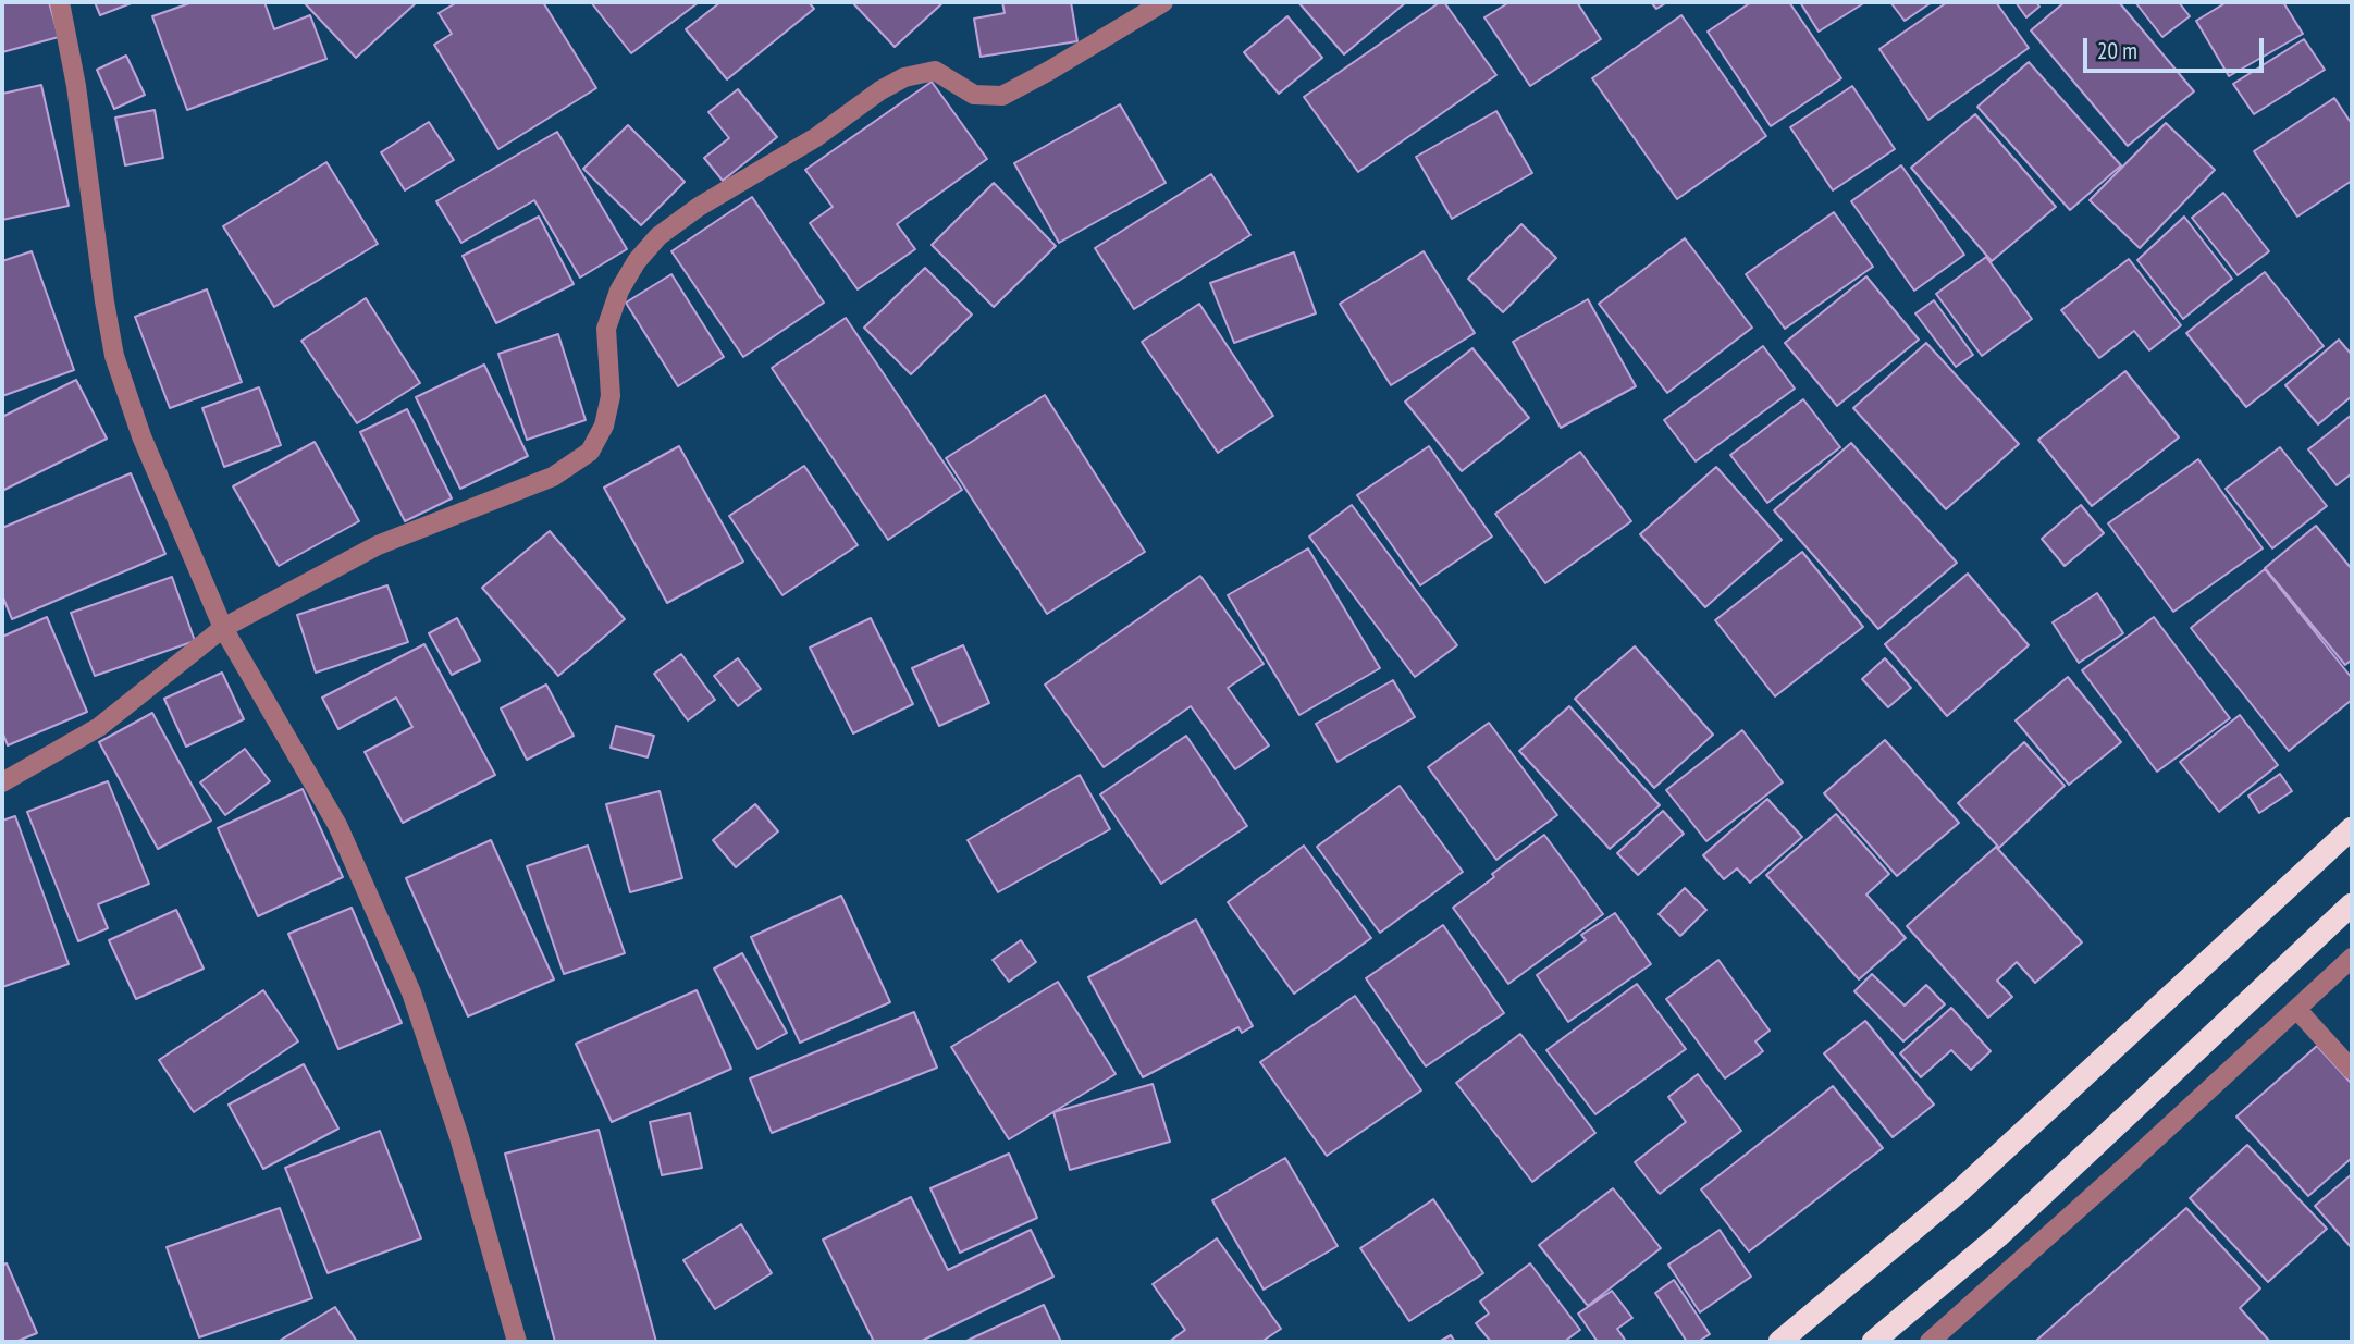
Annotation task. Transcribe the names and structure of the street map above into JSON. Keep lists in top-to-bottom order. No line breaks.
{"scale_bar":"20 m"}
